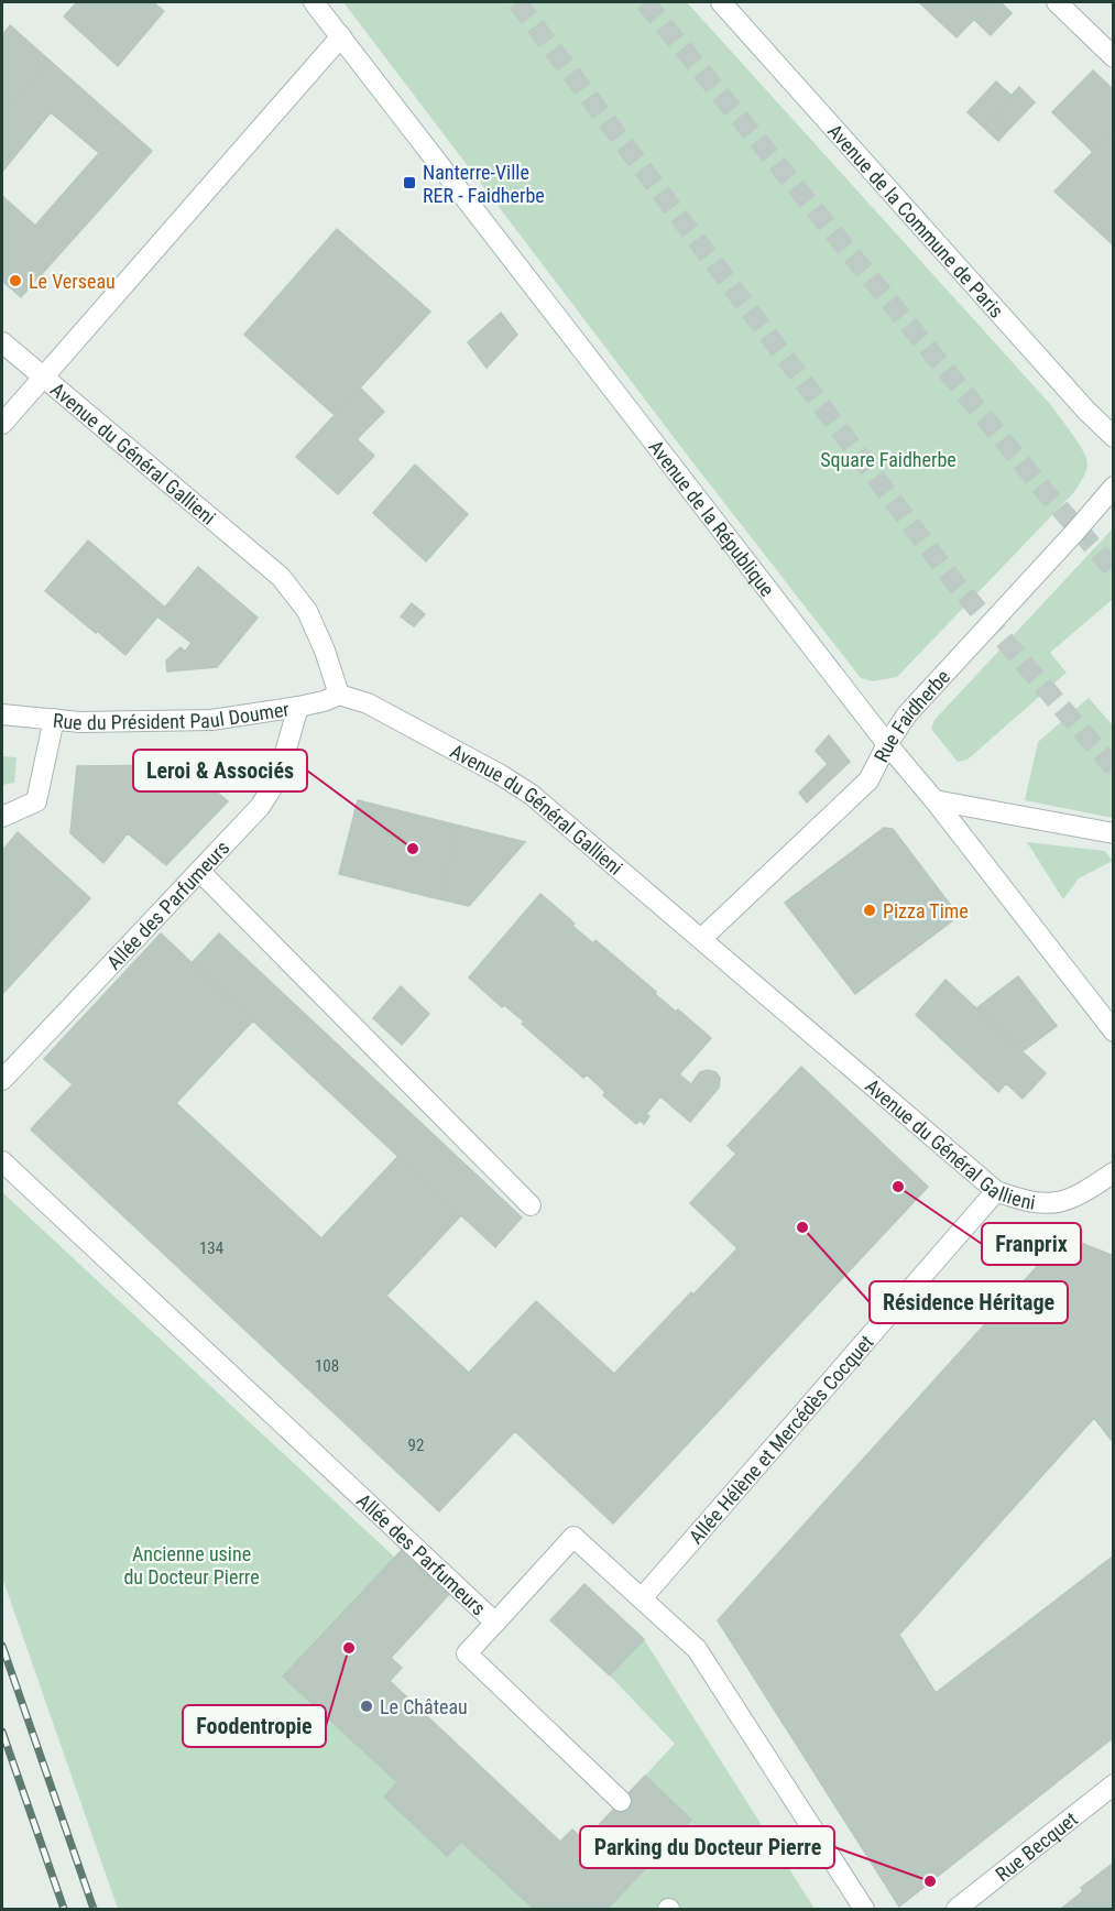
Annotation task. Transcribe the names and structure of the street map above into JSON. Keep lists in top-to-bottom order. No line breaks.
{"streets":{"street":["Avenue de la Commune de Paris","Avenue du Général Gallieni","Avenue de la République","Rue du Président Paul Doumer","Rue Faidherbe","Allée des Parfumeurs","Allée Hélène et Mercédès Cocquet","Rue Becquet"]},"crossings":[["Avenue du Général Gallieni","Rue du Président Paul Doumer"],["Avenue du Général Gallieni","Rue Faidherbe"],["Avenue du Général Gallieni","Allée Hélène et Mercédès Cocquet"],["Avenue de la République","Rue Faidherbe"],["Rue du Président Paul Doumer","Allée des Parfumeurs"],["Allée des Parfumeurs","Allée Hélène et Mercédès Cocquet"]],"parks":["Square Faidherbe","Ancienne usine du Docteur Pierre"],"places":{"transit":["Nanterre-Ville RER - Faidherbe"],"other":["Le Verseau","Leroi & Associés","Pizza Time","Franprix","Résidence Héritage","Foodentropie","Le Château","Parking du Docteur Pierre"]},"house_numbers":["134","108","92"]}
